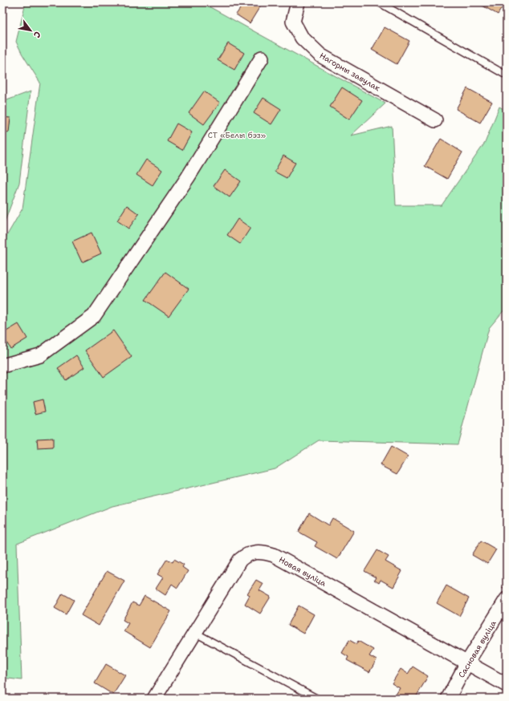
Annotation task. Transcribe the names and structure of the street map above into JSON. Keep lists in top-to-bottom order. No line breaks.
{"streets":{"street":["Нагорны завулак","Новая вуліца","Сасновая вуліца"]},"crossings":[["Новая вуліца","Сасновая вуліца"]],"parks":["СТ «Белы бэз»"],"north":"bottom right"}
